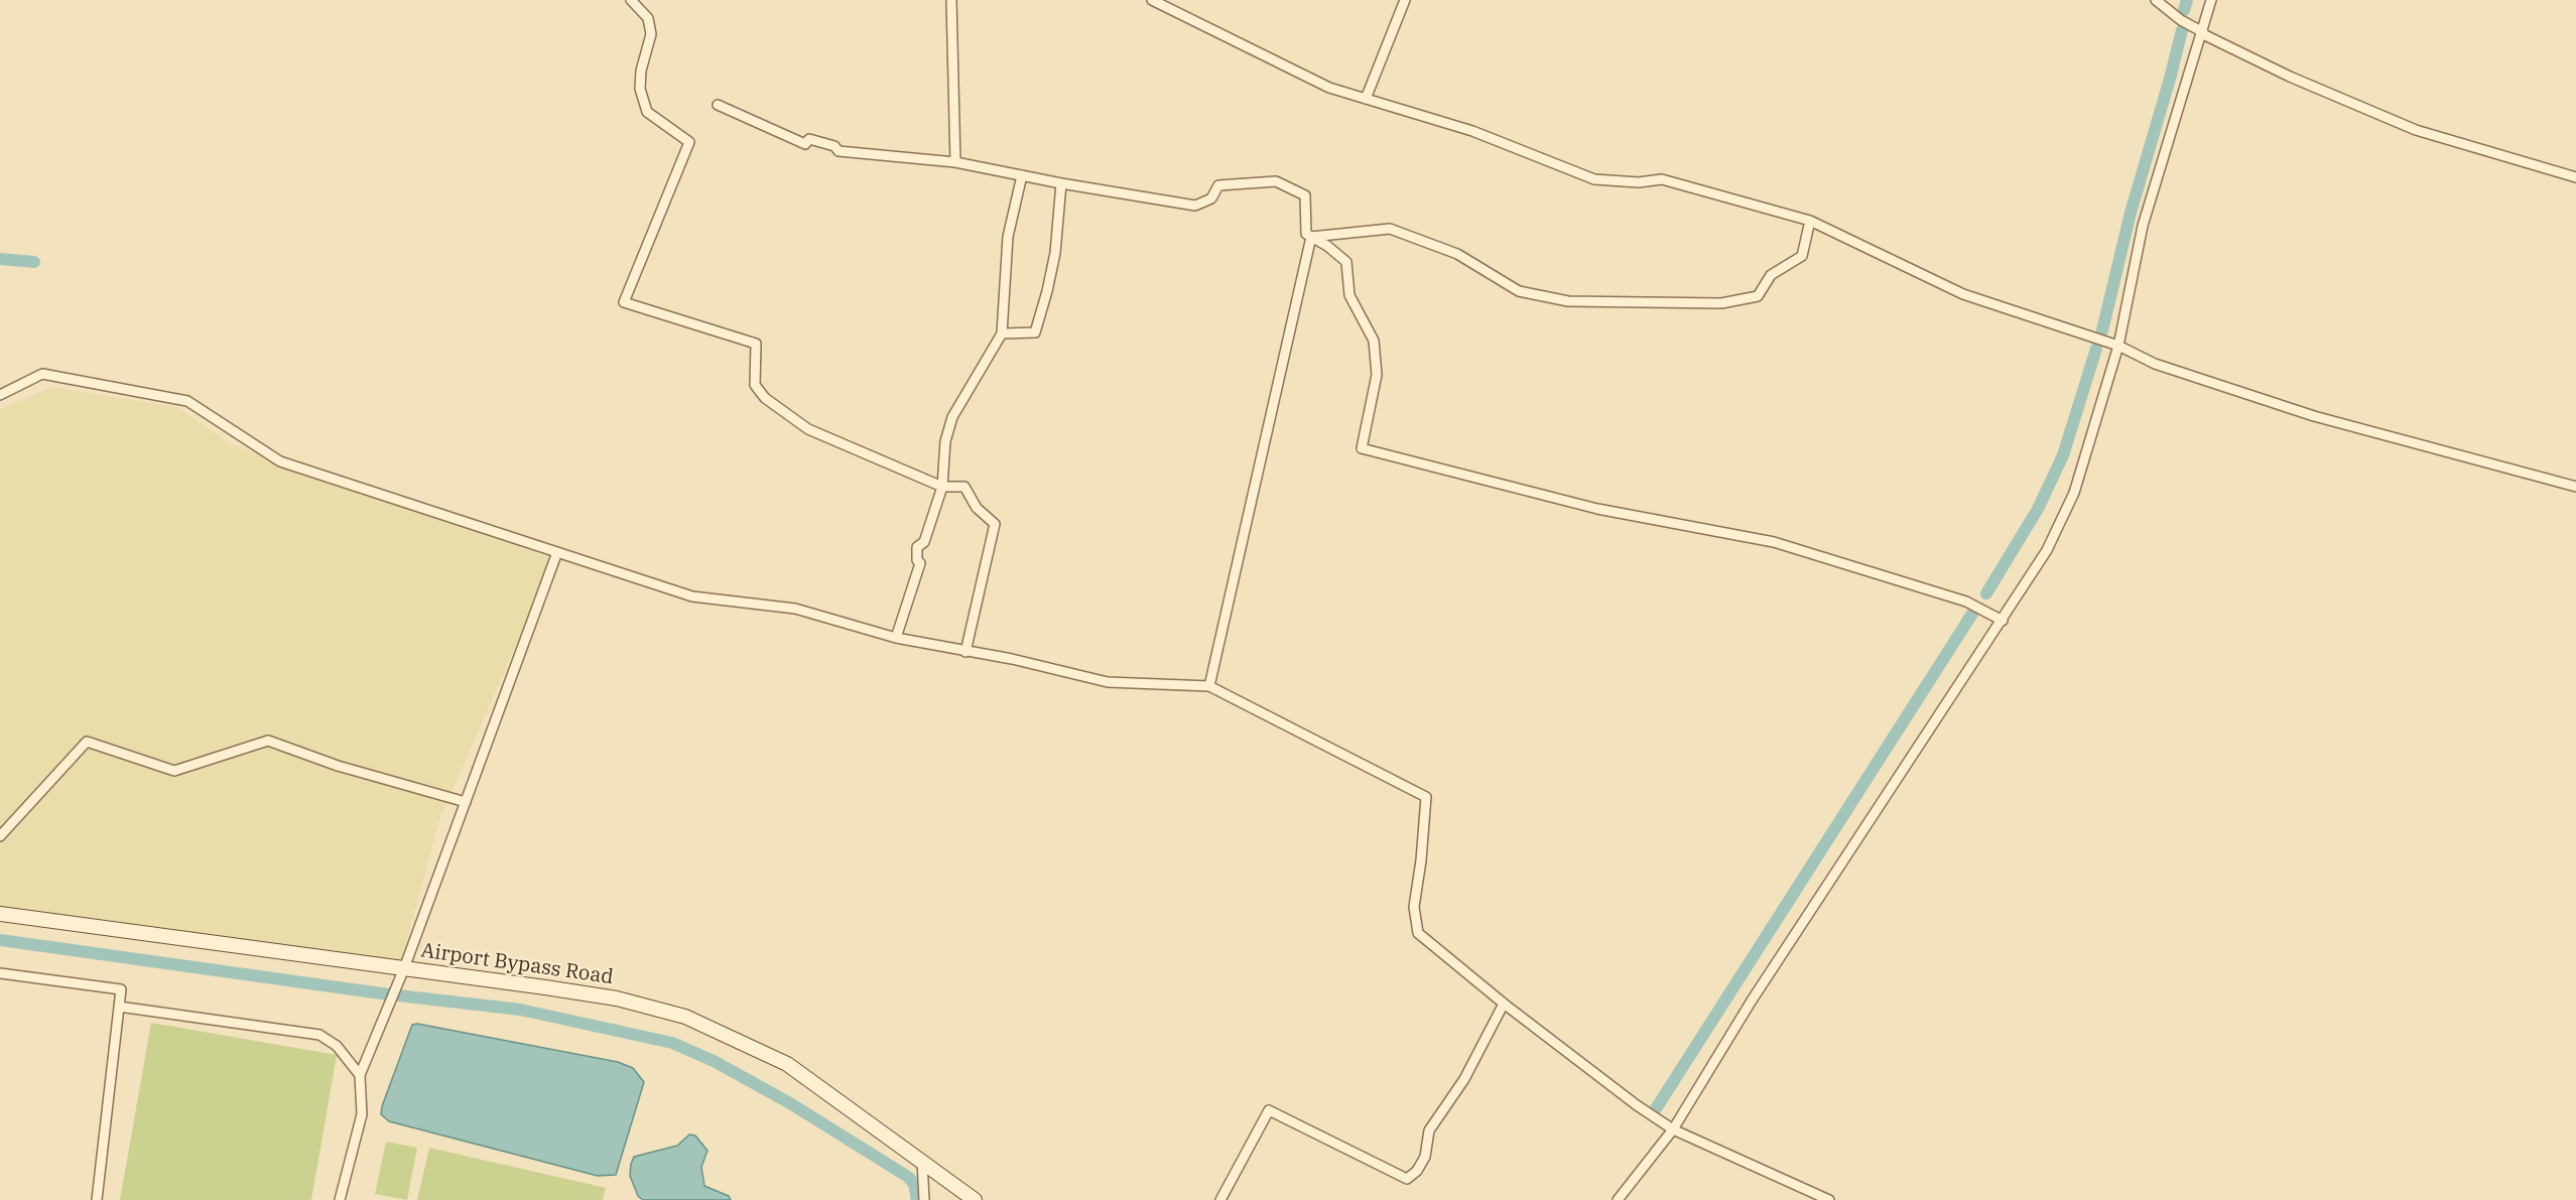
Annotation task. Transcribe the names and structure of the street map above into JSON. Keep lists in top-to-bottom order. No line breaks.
{"streets":{"street":["Airport Bypass Road"]}}
